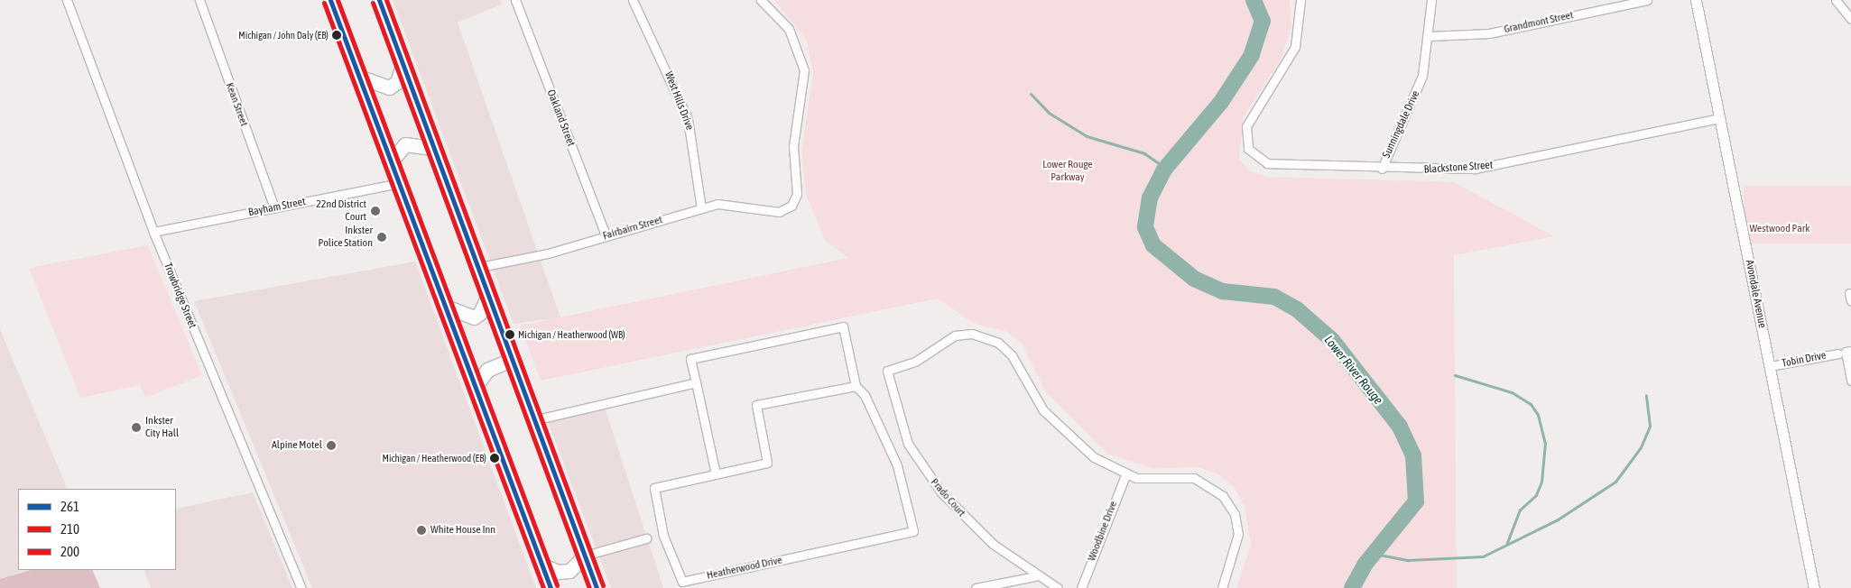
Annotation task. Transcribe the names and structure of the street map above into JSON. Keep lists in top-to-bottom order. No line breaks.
{"streets":{"street":["Grandmont Street","West Hills Drive","Kean Street","Oakland Street","Sunningdale Drive","Blackstone Street","Bayham Street","Fairbairn Street","Avondale Avenue","Trowbridge Street","Tobin Drive","Prado Court","Woodbine Drive","Heatherwood Drive"]},"crossings":[["Grandmont Street","Sunningdale Drive"],["West Hills Drive","Fairbairn Street"],["Kean Street","Bayham Street"],["Oakland Street","Fairbairn Street"],["Sunningdale Drive","Blackstone Street"],["Blackstone Street","Avondale Avenue"],["Bayham Street","Trowbridge Street"],["Avondale Avenue","Tobin Drive"],["Prado Court","Woodbine Drive"]],"water":["Lower River Rouge"],"parks":["Lower Rouge Parkway","Westwood Park"],"places":["Michigan / John Daly (EB)","22nd District Court","Inkster Police Station","Michigan / Heatherwood (WB)","Inkster City Hall","Alpine Motel","Michigan / Heatherwood (EB)","White House Inn"],"lines":["transit line 261","transit line 200","transit line 210"],"legend":["261","210","200"]}
